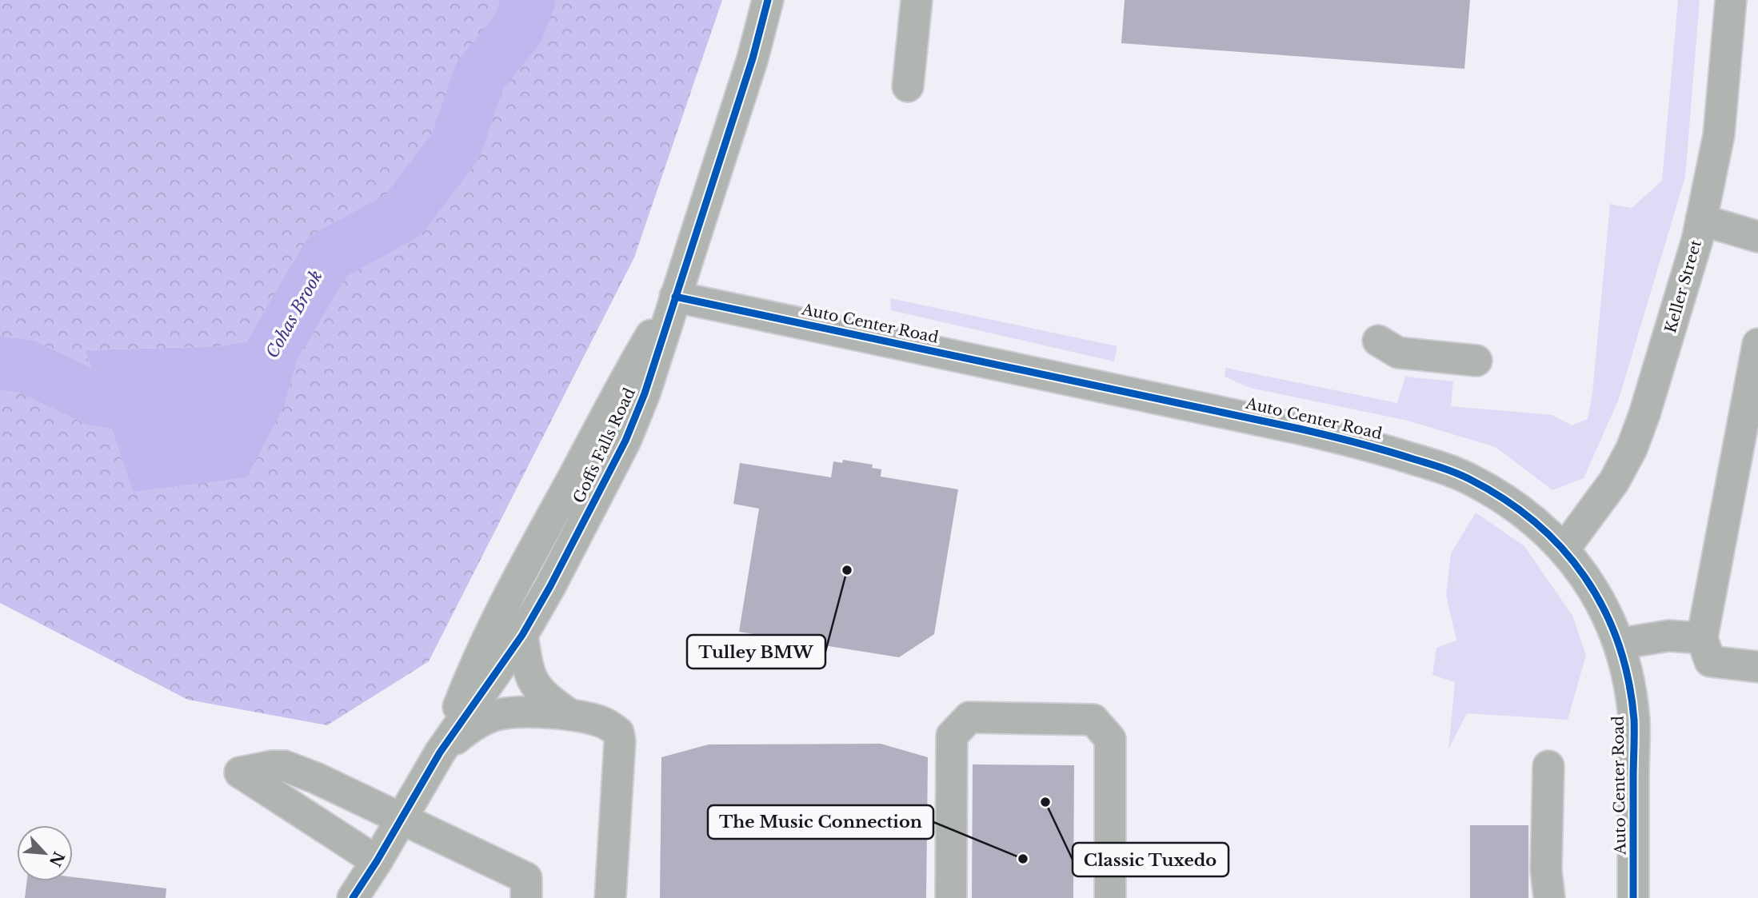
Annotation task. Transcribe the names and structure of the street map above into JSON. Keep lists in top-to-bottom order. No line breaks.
{"streets":{"street":["Keller Street","Auto Center Road","Goffs Falls Road"]},"crossings":[["Keller Street","Auto Center Road"],["Auto Center Road","Goffs Falls Road"]],"water":["Cohas Brook"],"places":["Tulley BMW","Classic Tuxedo","The Music Connection"],"north":"bottom right"}
